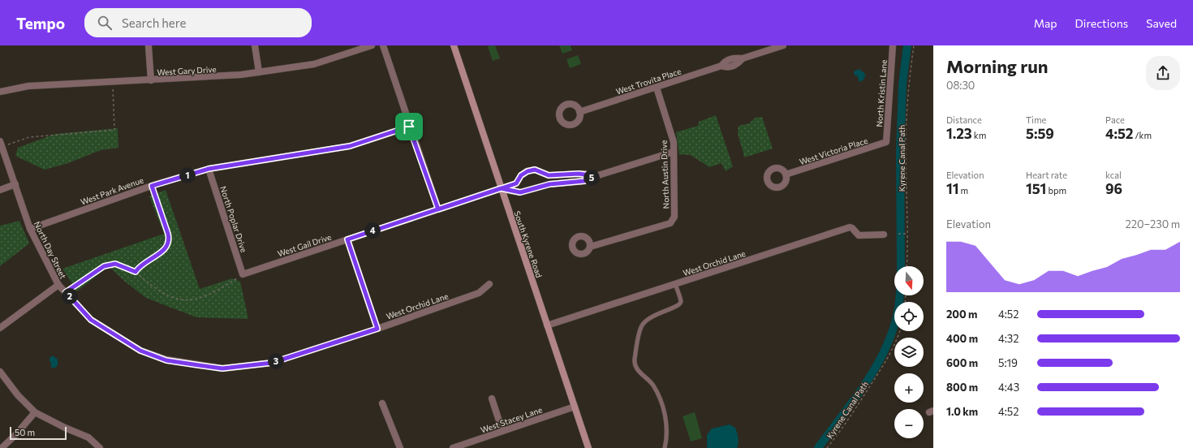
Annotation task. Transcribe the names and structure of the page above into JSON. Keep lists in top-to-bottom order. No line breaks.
{"streets":{"main road":["South Kyrene Road"],"street":["West Gary Drive","West Trovita Place","North Kristin Lane","West Victoria Place","North Austin Drive","West Park Avenue","North Poplar Drive","West Gail Drive","North Day Street","West Orchid Lane","West Stacey Lane"],"path":["Kyrene Canal Path"]},"crossings":[["West Trovita Place","North Austin Drive"],["North Kristin Lane","West Victoria Place"],["North Austin Drive","West Gail Drive"],["West Park Avenue","North Poplar Drive"],["West Park Avenue","North Day Street"],["North Poplar Drive","West Gail Drive"],["South Kyrene Road","West Gail Drive"],["South Kyrene Road","West Orchid Lane"],["South Kyrene Road","West Stacey Lane"],["North Day Street","West Orchid Lane"]],"scale_bar":"50 m","north":"bottom","page":{"header":"Tempo","search":"Search here","nav":["Map","Directions","Saved"],"heading":["Morning run","08:30"],"stats":[["Distance","1.23 km"],["Time","5:59"],["Pace","4:52 /km"],["Elevation","11 m"],["Heart rate","151 bpm"],["kcal","96"]],"pins":["1","5","4","2","3"],"chart":["Elevation","220–230 m"],"map_buttons":["+","−"],"list":[{"name":"200 m","note":"4:52"},{"name":"400 m","note":"4:32"},{"name":"600 m","note":"5:19"},{"name":"800 m","note":"4:43"},{"name":"1.0 km","note":"4:52"}],"scale":"50 m"}}
